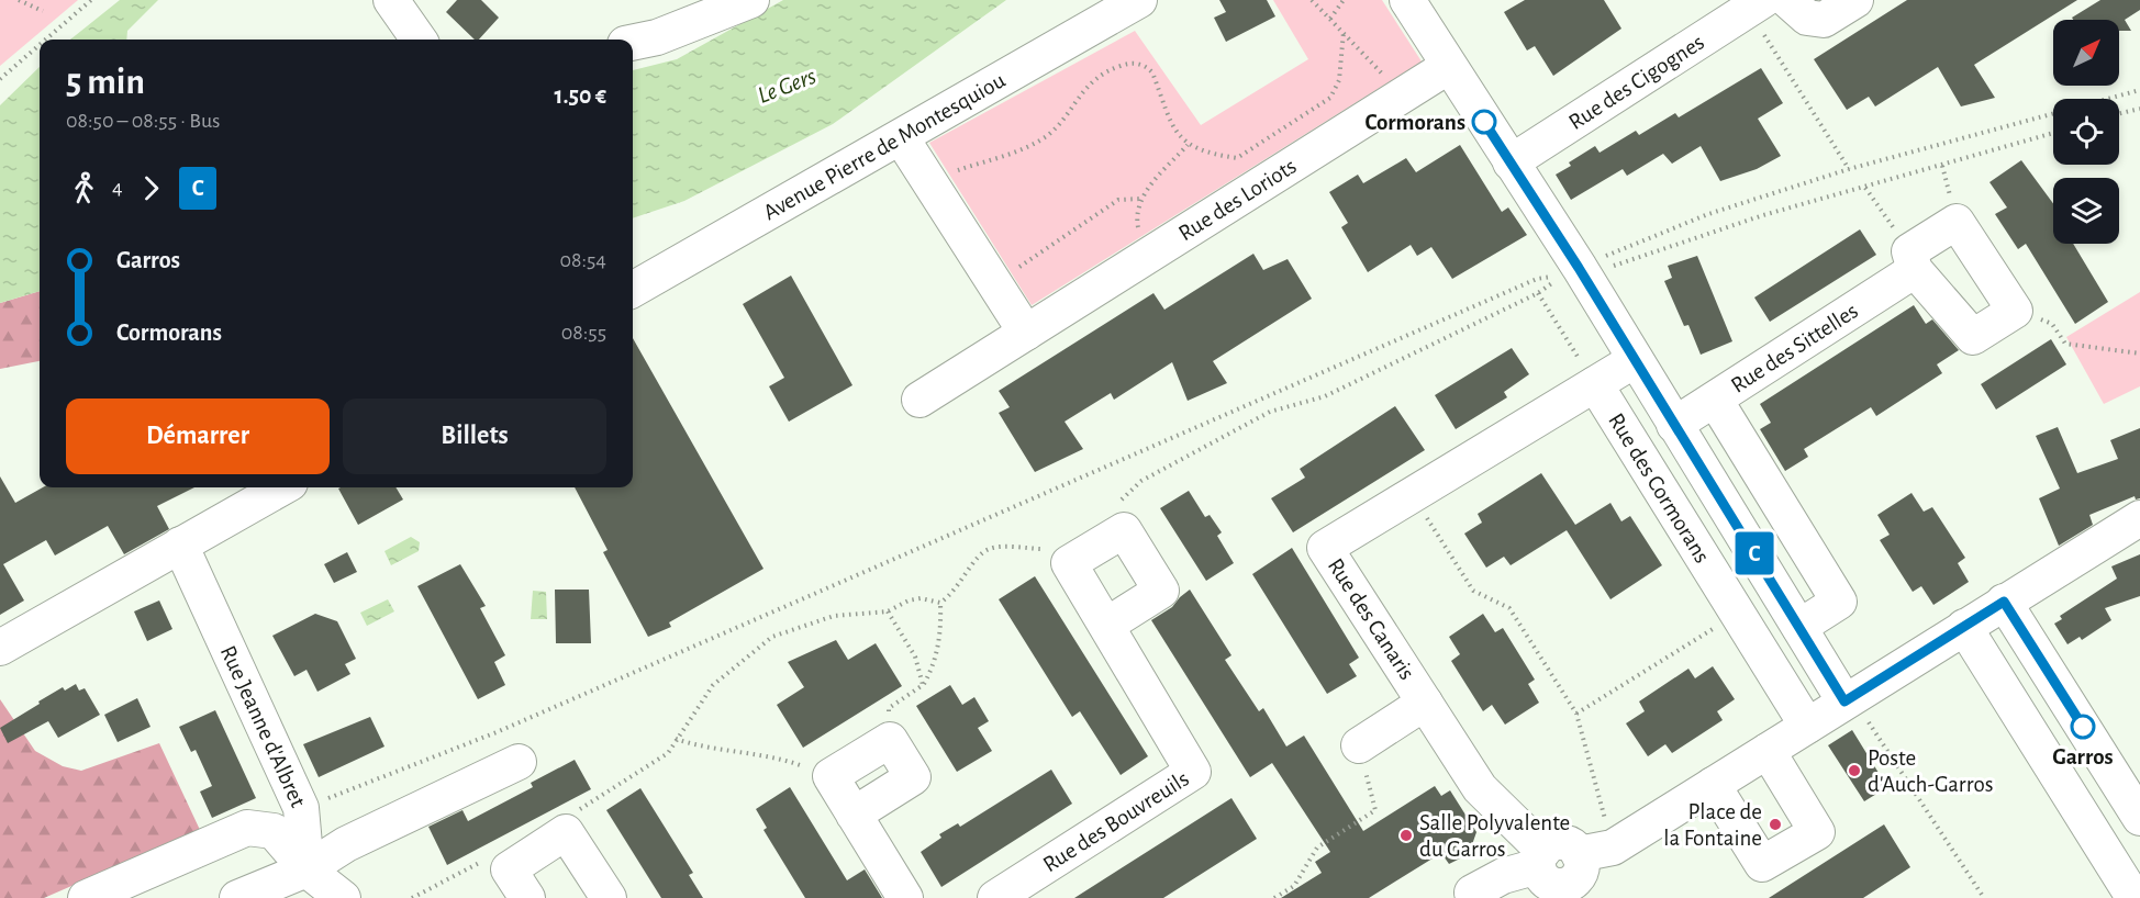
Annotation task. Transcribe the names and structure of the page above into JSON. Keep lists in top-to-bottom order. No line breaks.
{"streets":{"street":["Rue des Cigognes","Avenue Pierre de Montesquiou","Rue des Loriots","Rue des Sittelles","Rue des Cormorans","Rue des Canaris","Rue Jeanne d'Albret","Rue des Bouvreuils"]},"crossings":[["Rue des Cigognes","Rue des Cormorans"],["Rue des Loriots","Rue des Cormorans"],["Rue des Sittelles","Rue des Cormorans"],["Rue des Cormorans","Rue des Canaris"]],"water":["Le Gers"],"places":["Cormorans","Garros","Poste d'Auch-Garros","Place de la Fontaine","Salle Polyvalente du Garros"],"lines":["bus line C"],"north":"top right","page":{"on_map":"C","heading":["5 min","08:50 – 08:55 · Bus","1.50 €"],"legs":["4","C"],"list":[{"name":"Garros","value":"08:54"},{"name":"Cormorans","value":"08:55"}],"buttons":["Démarrer","Billets"]}}
